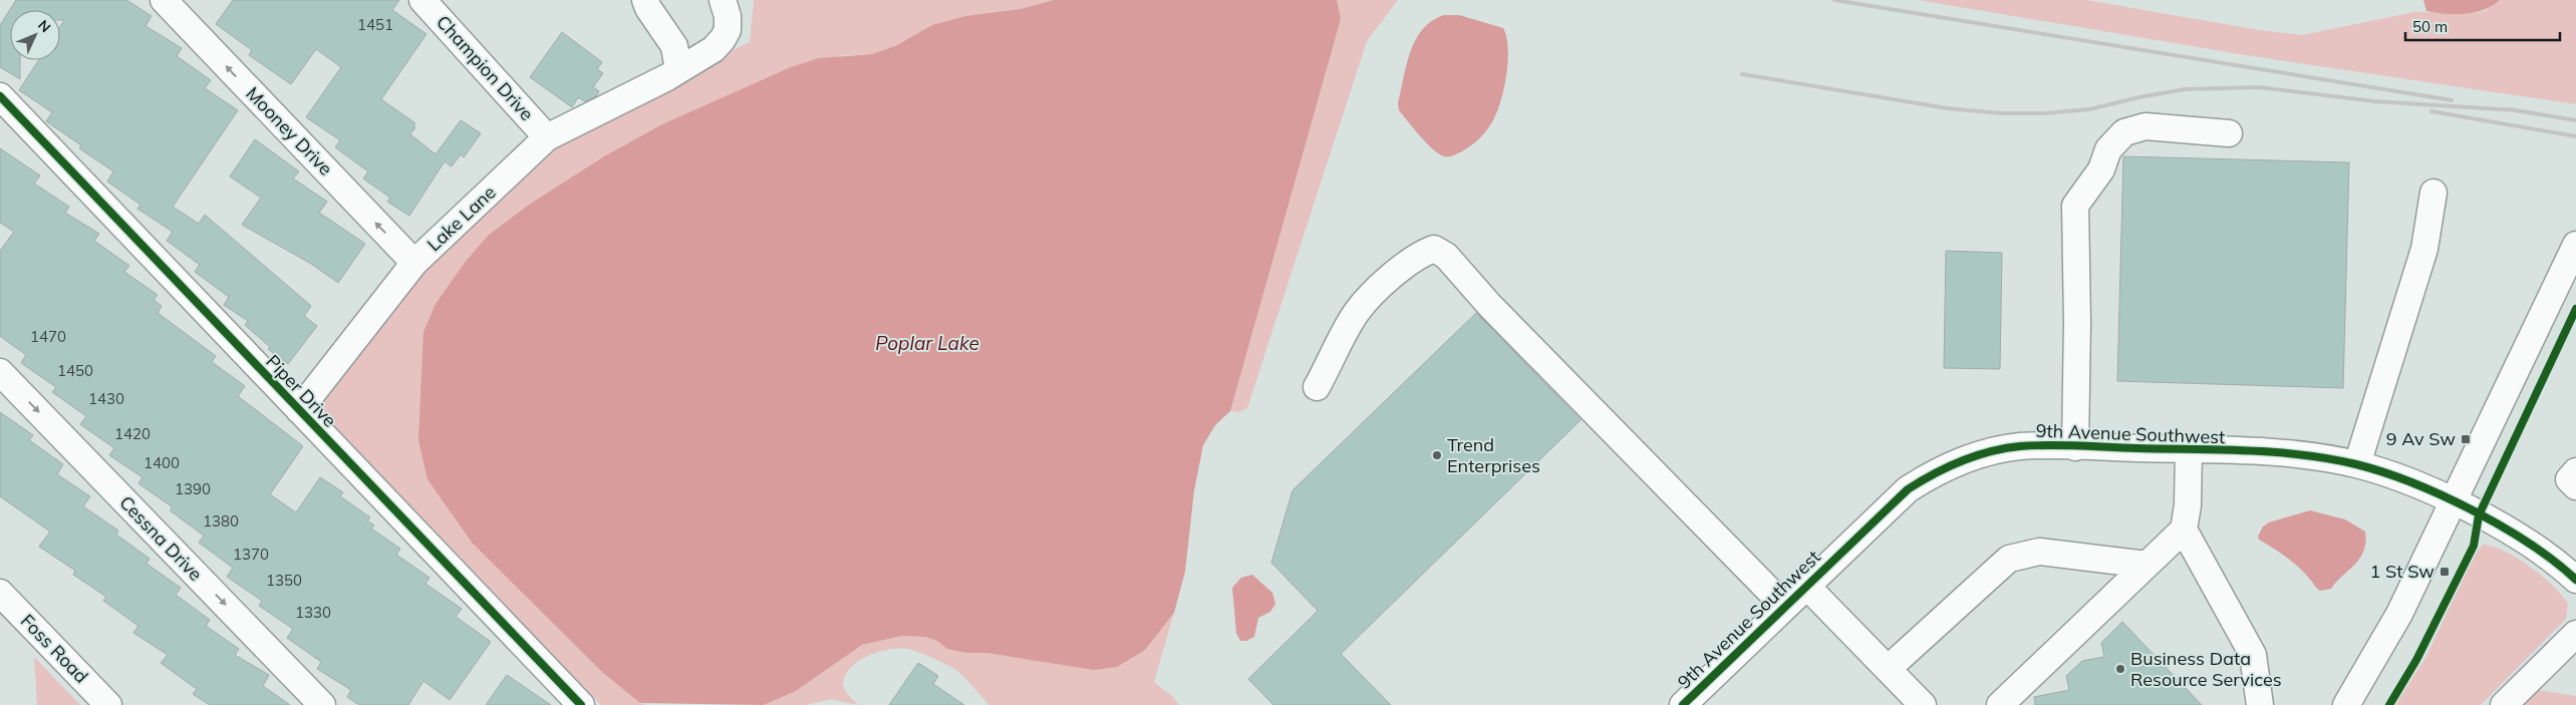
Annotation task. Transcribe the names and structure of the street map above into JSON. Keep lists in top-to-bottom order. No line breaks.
{"streets":{"street":["Champion Drive","Mooney Drive","Lake Lane","Piper Drive","9th Avenue Southwest","Cessna Drive","Foss Road"]},"crossings":[["Champion Drive","Lake Lane"],["Mooney Drive","Lake Lane"],["Lake Lane","Piper Drive"]],"one_way":["Mooney Drive","Cessna Drive"],"water":["Poplar Lake"],"places":{"transit":["9 Av Sw","1 St Sw"],"other":["Trend Enterprises","Business Data Resource Services"]},"house_numbers":["1451","1470","1450","1430","1420","1400","1390","1380","1370","1350","1330"],"scale_bar":"50 m","north":"top right"}
